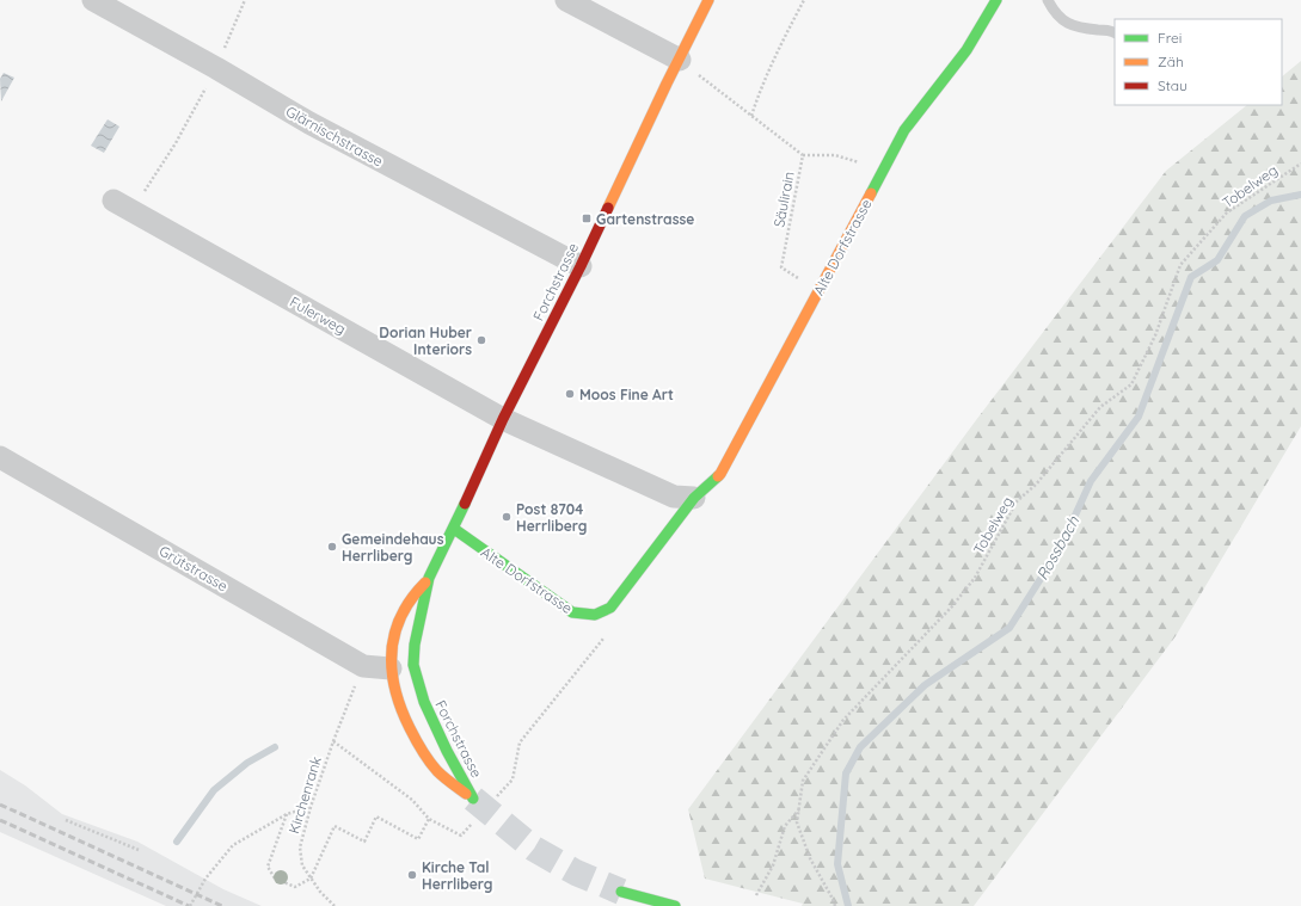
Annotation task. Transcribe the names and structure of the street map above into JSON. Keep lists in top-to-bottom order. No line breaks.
{"streets":{"main road":["Alte Dorfstrasse","Forchstrasse"],"street":["Glärnischstrasse","Fulerweg","Grütstrasse"],"path":["Tobelweg","Säulirain","Kirchenrank"]},"crossings":[["Glärnischstrasse","Forchstrasse"],["Säulirain","Alte Dorfstrasse"],["Säulirain","Forchstrasse"],["Alte Dorfstrasse","Forchstrasse"],["Forchstrasse","Fulerweg"],["Forchstrasse","Grütstrasse"]],"water":["Rossbach"],"places":{"transit":["Gartenstrasse"],"other":["Dorian Huber Interiors","Moos Fine Art","Post 8704 Herrliberg","Gemeindehaus Herrliberg","Kirche Tal Herrliberg"]},"legend":["Frei","Zäh","Stau"]}
